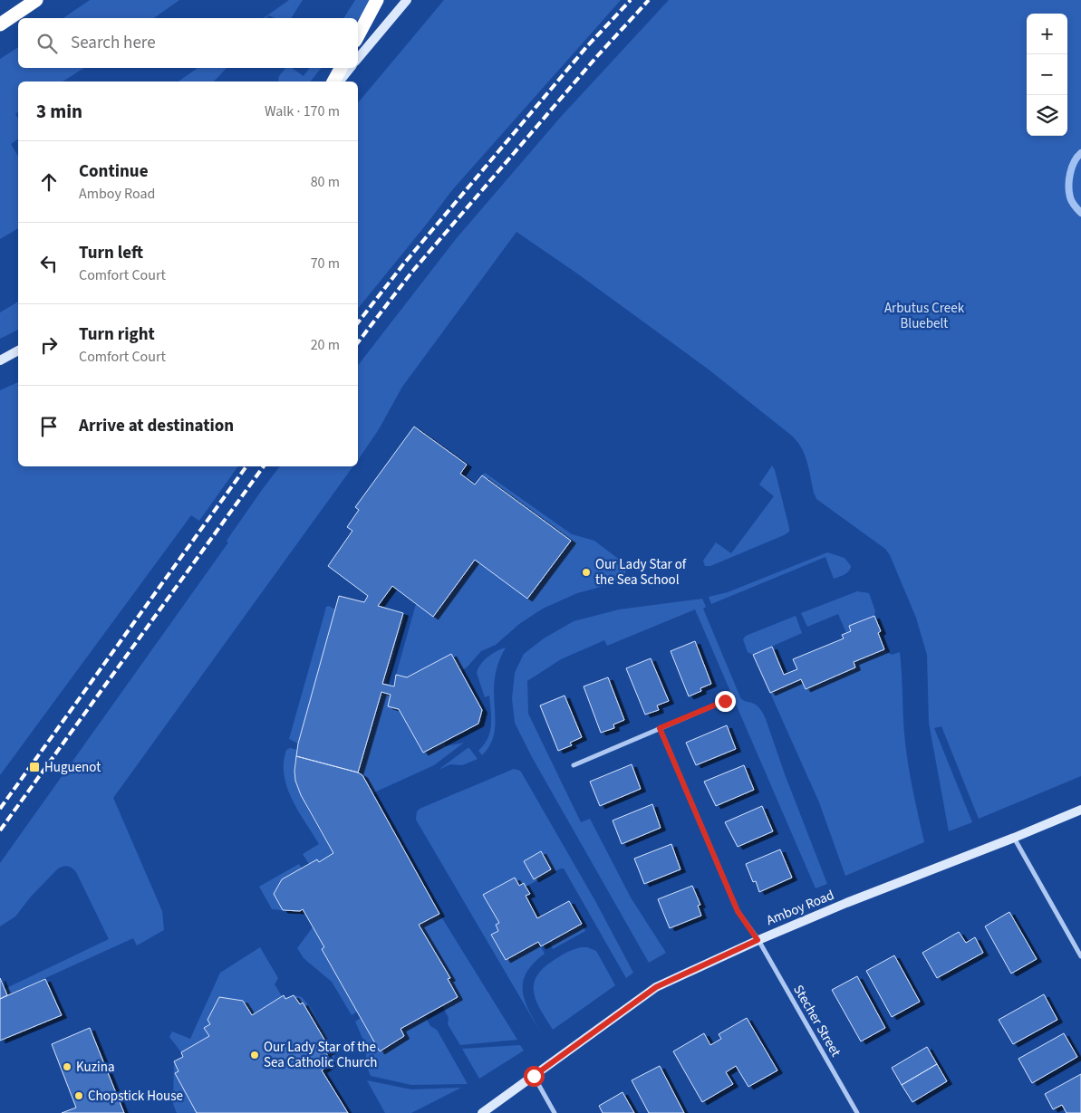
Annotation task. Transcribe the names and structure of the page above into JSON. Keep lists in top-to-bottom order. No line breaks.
{"streets":{"main road":["Amboy Road"],"street":["Stecher Street"]},"crossings":[["Amboy Road","Stecher Street"]],"parks":["Arbutus Creek Bluebelt"],"places":{"other":["Our Lady Star of the Sea School","Our Lady Star of the Sea Catholic Church","Kuzina","Chopstick House"],"transit":["Huguenot"]},"page":{"map_buttons":["+","−"],"search":"Search here","heading":["3 min","Walk · 170 m"],"list":[["Continue","Amboy Road","80 m"],["Turn left","Comfort Court","70 m"],["Turn right","Comfort Court","20 m"],"Arrive at destination"]}}
